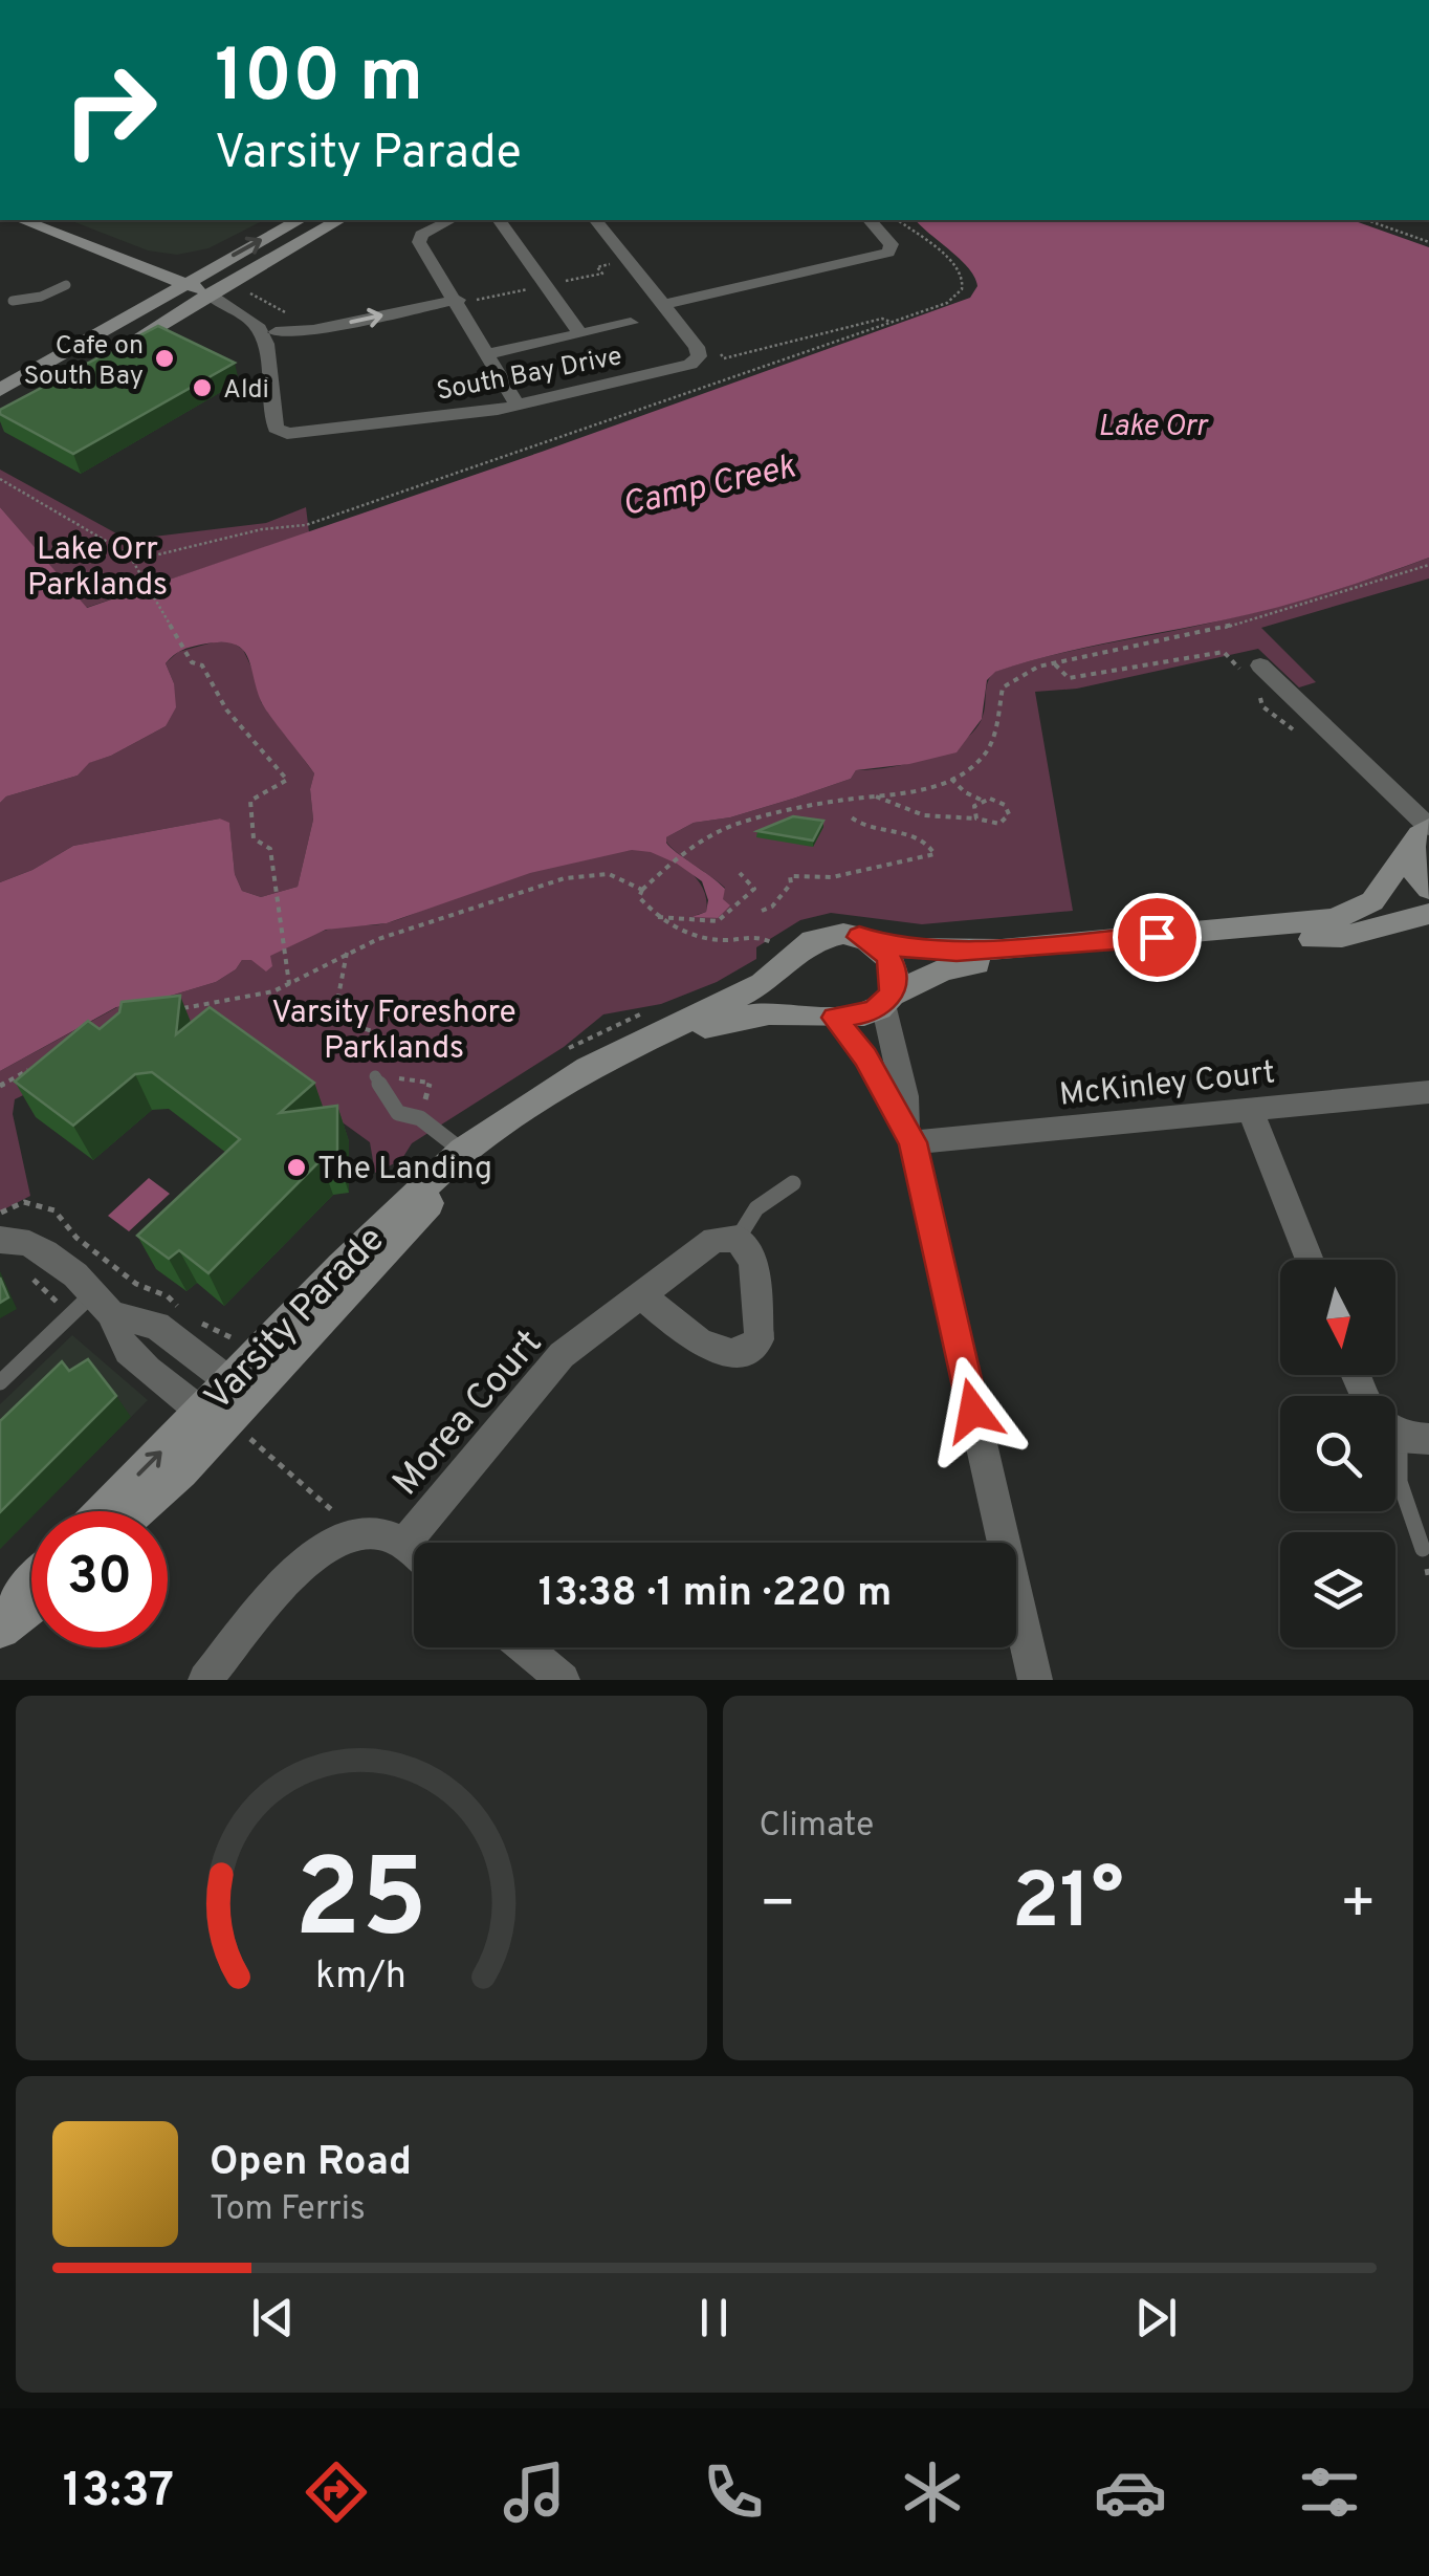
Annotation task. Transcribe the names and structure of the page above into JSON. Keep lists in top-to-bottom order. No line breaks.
{"streets":{"street":["South Bay Drive","McKinley Court","Varsity Parade","Morea Court"]},"water":["Lake Orr","Camp Creek"],"parks":["Lake Orr Parklands","Varsity Foreshore Parklands"],"places":["Cafe on South Bay","Aldi","The Landing"],"north":"bottom","page":{"turn":["100 m","Varsity Parade"],"limit":"30","trip":"13:38 · 1 min · 220 m","tile":"Climate","heat":["−","21°","+"],"song":["Open Road","Tom Ferris"],"tabs":"13:37","gauge":["25","km/h"]}}
